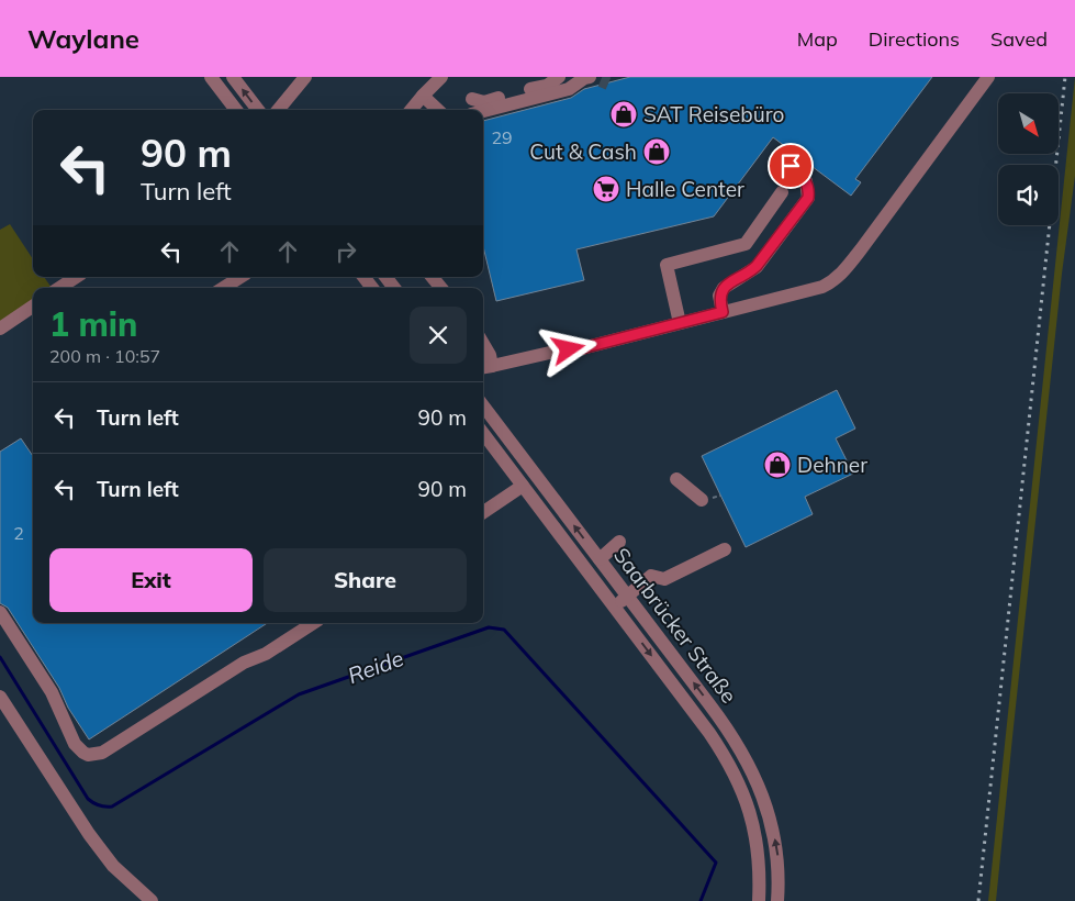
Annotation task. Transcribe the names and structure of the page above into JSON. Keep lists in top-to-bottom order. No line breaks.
{"streets":{"street":["Saarbrücker Straße"]},"water":["Reide"],"places":{"shop":["SAT Reisebüro","Cut & Cash","Dehner"],"supermarket":["Halle Center"]},"house_numbers":["29","2"],"north":"bottom right","page":{"header":"Waylane","nav":["Map","Directions","Saved"],"turn":["90 m","Turn left"],"heading":["1 min","200 m · 10:57"],"list":[{"name":"Turn left","value":"90 m"},{"name":"Turn left","value":"90 m"}],"buttons":["Exit","Share"]}}
